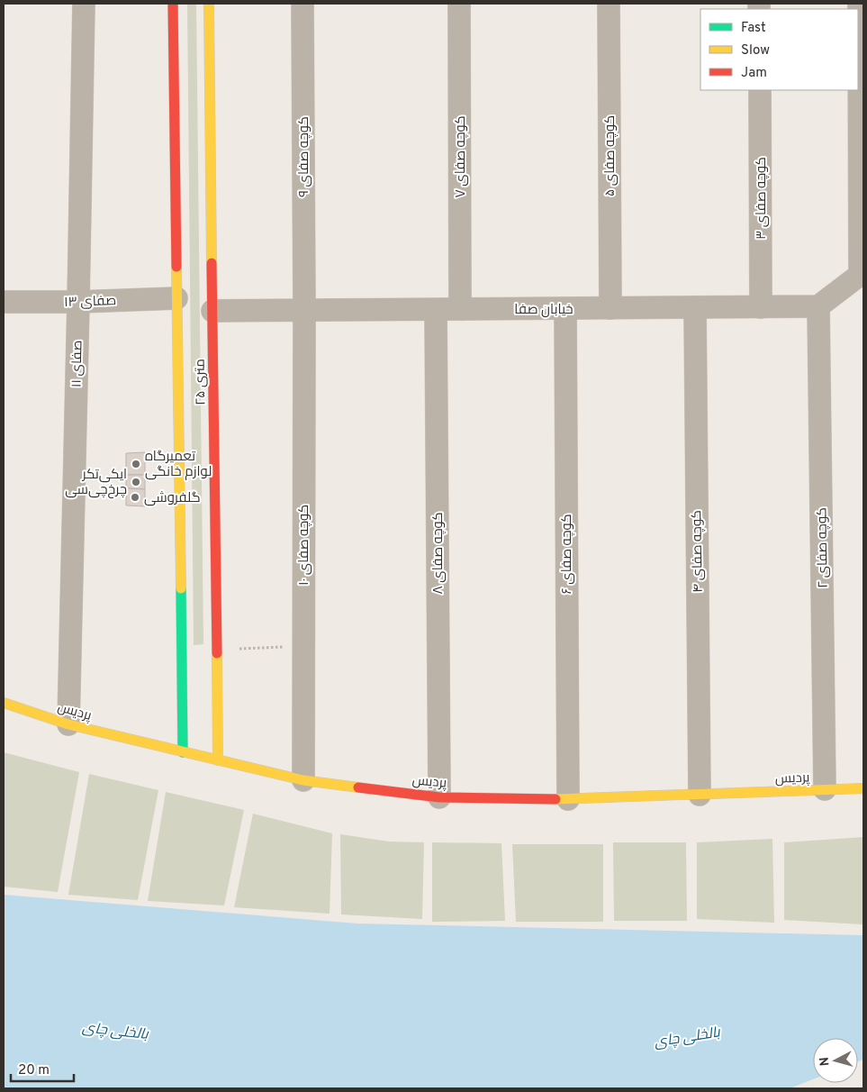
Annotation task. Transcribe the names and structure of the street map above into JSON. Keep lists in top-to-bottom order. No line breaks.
{"streets":{"street":["کوچه صفای ۵","کوچه صفای ۹","کوچه صفای ۷","کوچه صفای ۳","صفای ۱۳","خیابان صفا","صفای ۱۱","۲۵ متری","کوچه صفای ۱۰","کوچه صفای ۲","کوچه صفای ۴","کوچه صفای ۸","کوچه صفای ۶","پردیس"]},"crossings":[["کوچه صفای ۵","خیابان صفا"],["کوچه صفای ۹","خیابان صفا"],["کوچه صفای ۹","کوچه صفای ۱۰"],["کوچه صفای ۷","خیابان صفا"],["کوچه صفای ۳","خیابان صفا"],["صفای ۱۳","صفای ۱۱"],["صفای ۱۳","۲۵ متری"],["خیابان صفا","۲۵ متری"],["خیابان صفا","کوچه صفای ۱۰"],["خیابان صفا","کوچه صفای ۲"],["خیابان صفا","کوچه صفای ۴"],["خیابان صفا","کوچه صفای ۸"],["خیابان صفا","کوچه صفای ۶"],["صفای ۱۱","پردیس"],["۲۵ متری","پردیس"],["کوچه صفای ۱۰","پردیس"],["کوچه صفای ۲","پردیس"],["کوچه صفای ۴","پردیس"],["کوچه صفای ۸","پردیس"],["کوچه صفای ۶","پردیس"]],"water":["بالخلی چای"],"places":["تعمیرگاه لوازم خانگی","ایکی‌تکر چرخ‌چی‌سی","گلفروشی"],"legend":["Fast","Slow","Jam"],"scale_bar":"20 m","north":"left"}
